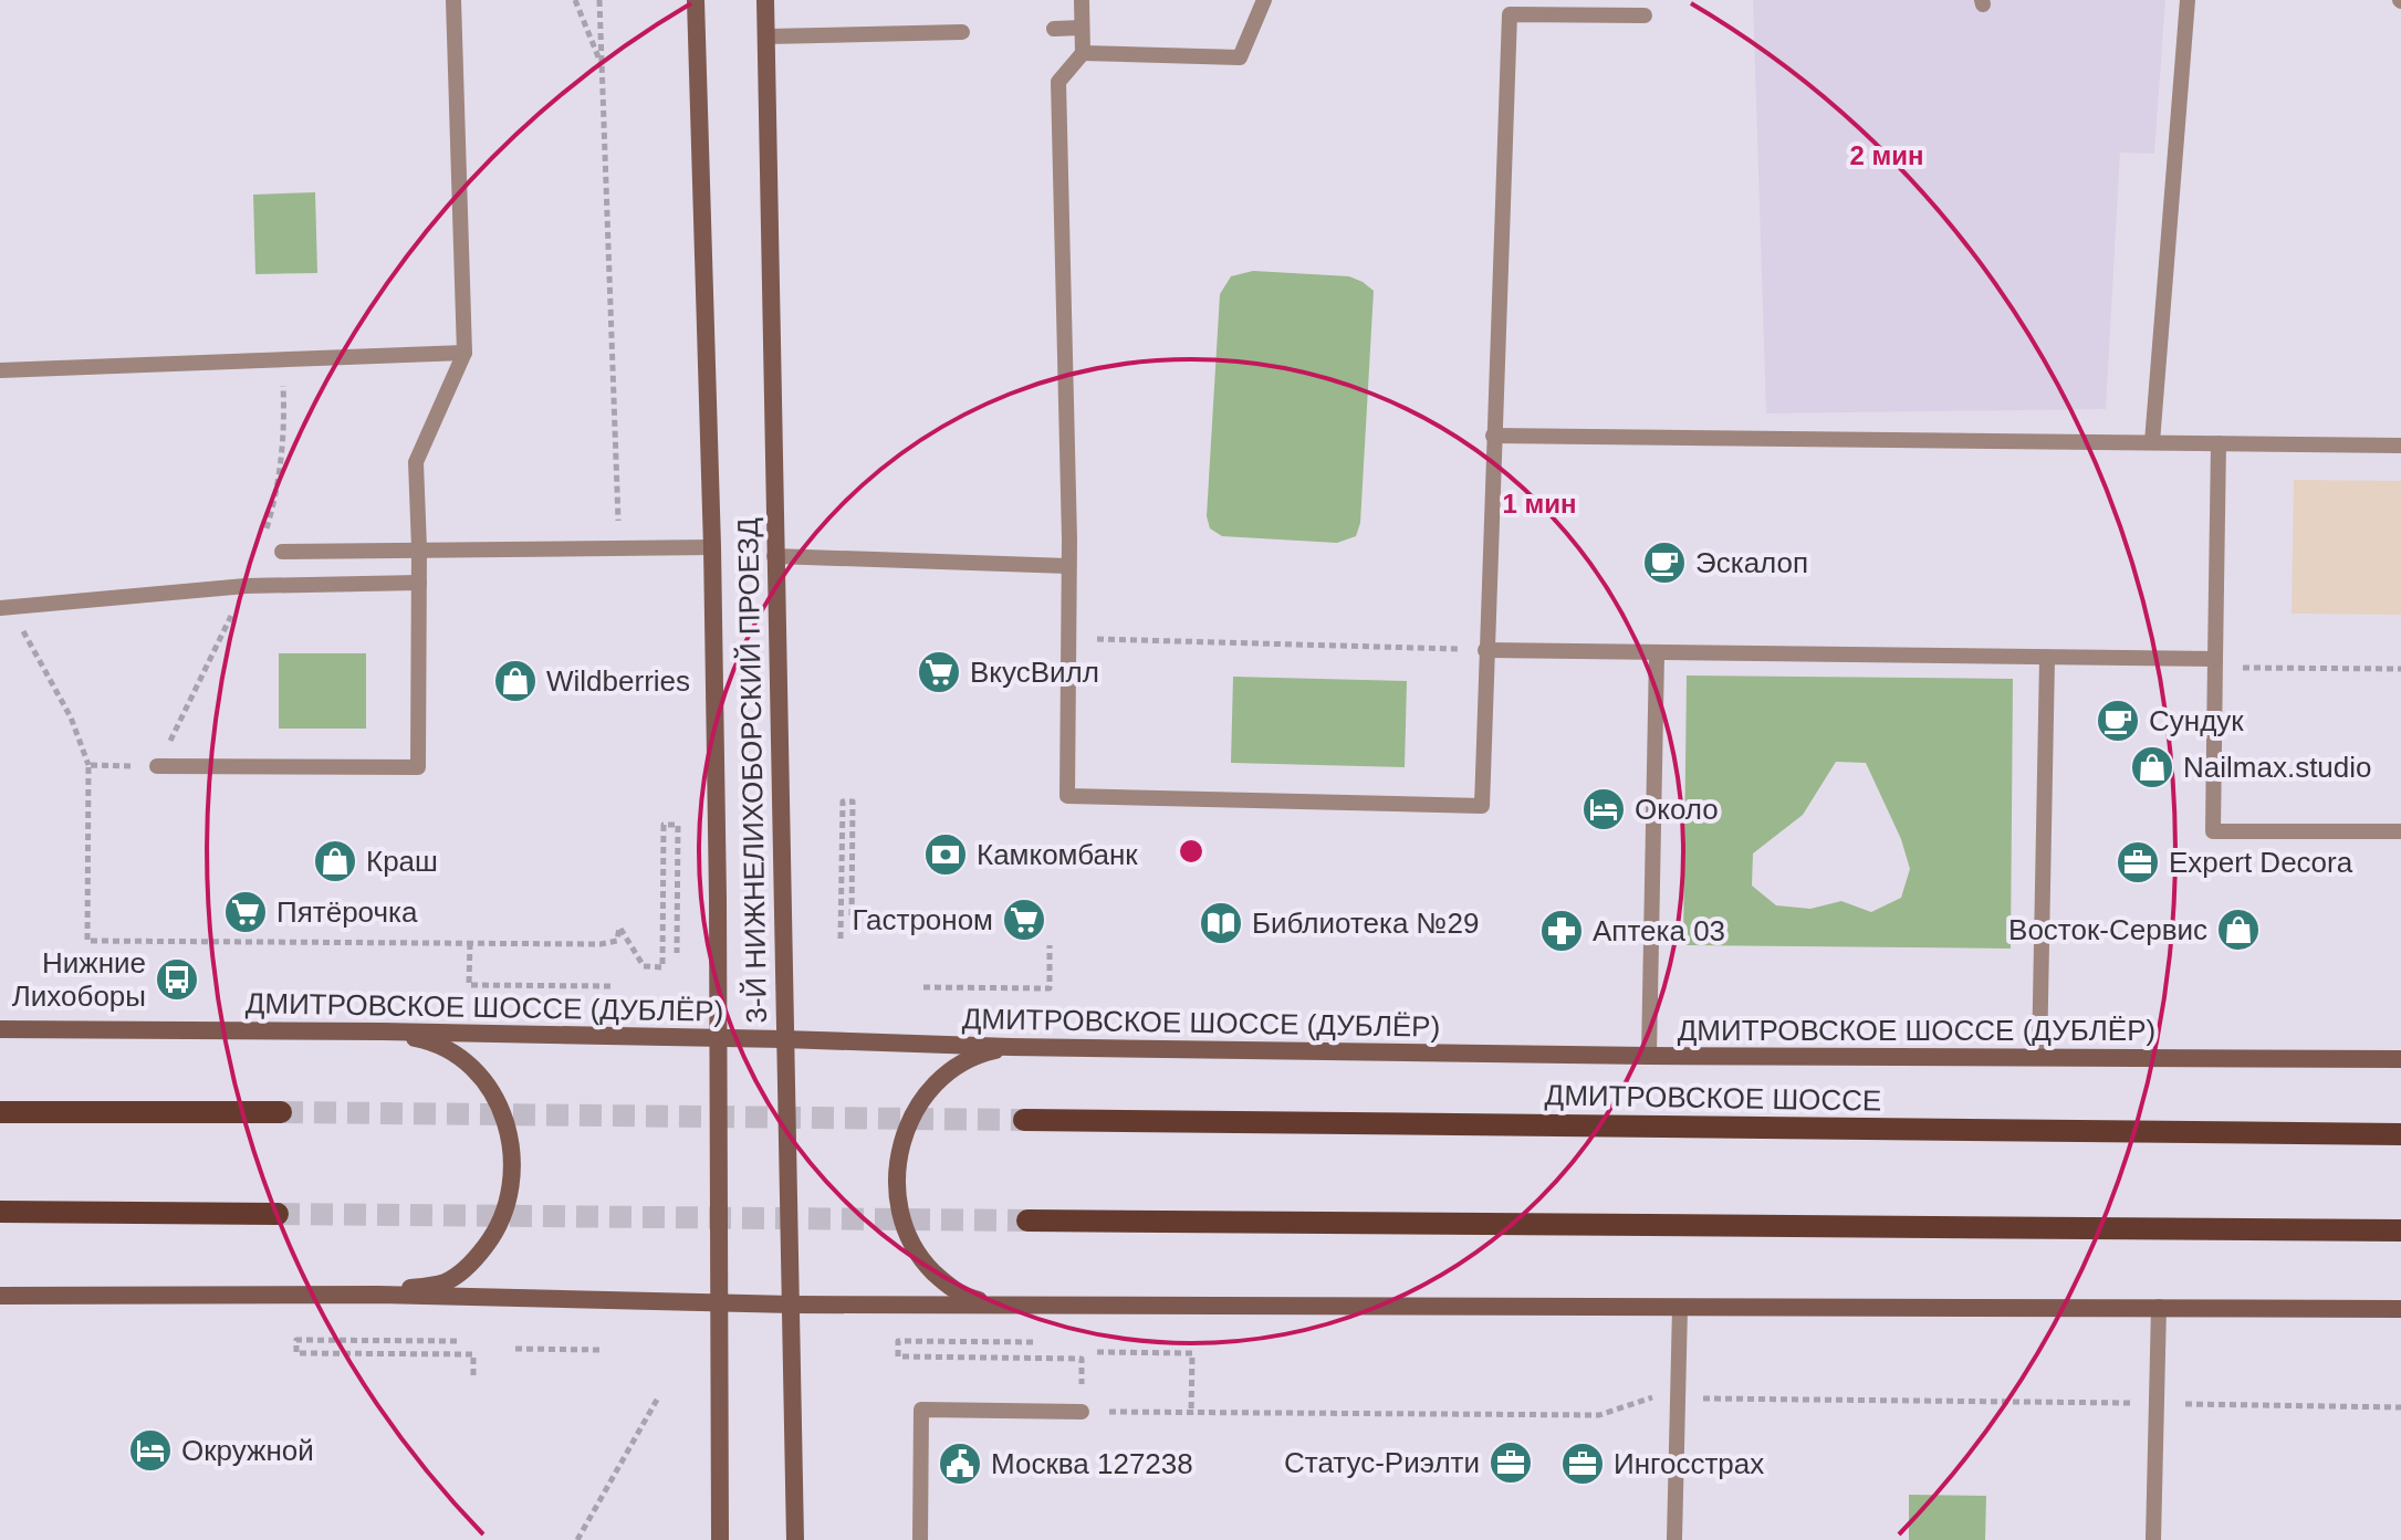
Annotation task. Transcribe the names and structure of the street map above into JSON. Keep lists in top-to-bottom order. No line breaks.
{"streets":{"main road":["3-Й НИЖНЕЛИХОБОРСКИЙ ПРОЕЗД","ДМИТРОВСКОЕ ШОССЕ (ДУБЛЁР)","ДМИТРОВСКОЕ ШОССЕ"]},"crossings":[["3-Й НИЖНЕЛИХОБОРСКИЙ ПРОЕЗД","ДМИТРОВСКОЕ ШОССЕ (ДУБЛЁР)"]],"places":{"cafe":["Эскалоп","Сундук"],"supermarket":["ВкусВилл","Пятёрочка","Гастроном"],"shop":["Wildberries","Nailmax.studio","Краш","Восток-Сервис"],"hotel":["Около","Окружной"],"bank":["Камкомбанк"],"office":["Expert Decora","Статус-Риэлти","Ингосстрах"],"library":["Библиотека №29"],"pharmacy":["Аптека 03"],"bus stop":["Нижние Лихоборы"],"public building":["Москва 127238"]},"rings":["2 мин","1 мин"]}
